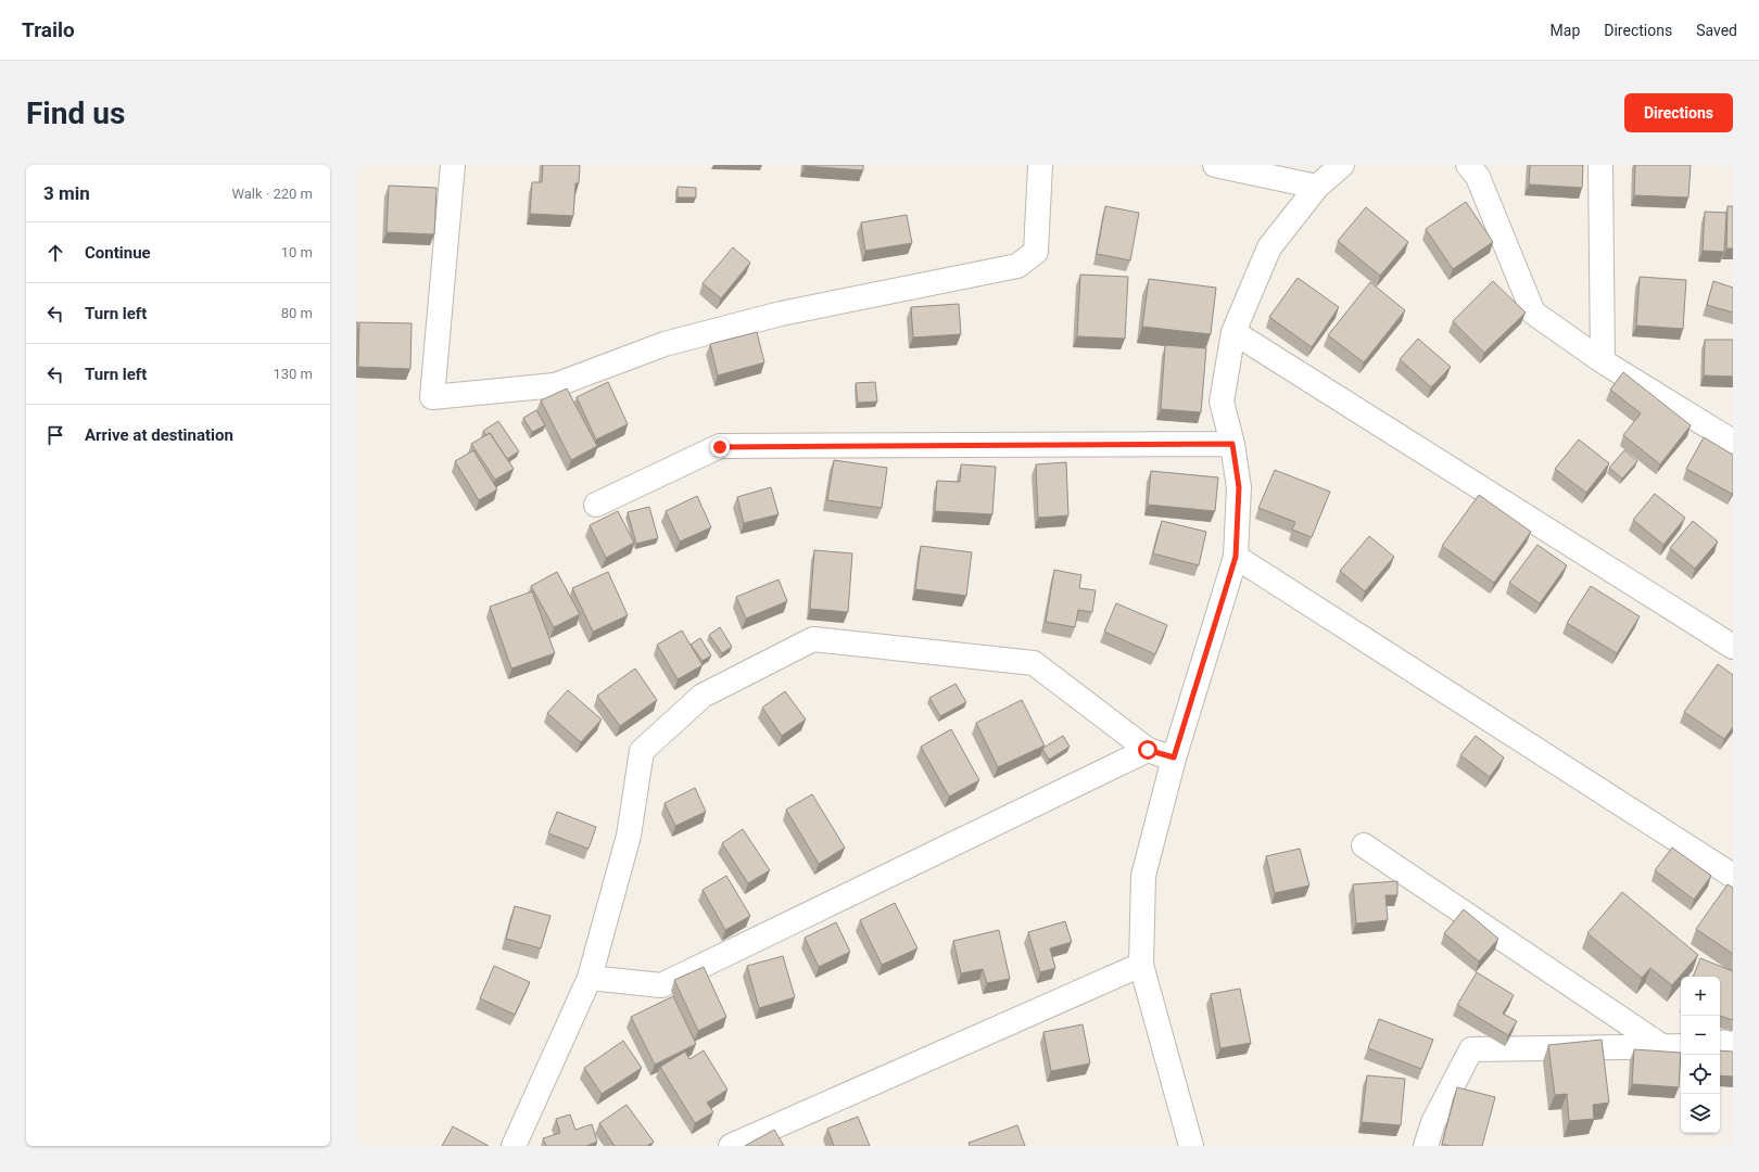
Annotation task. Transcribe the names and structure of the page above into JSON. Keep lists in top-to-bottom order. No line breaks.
{"page":{"header":"Trailo","nav":["Map","Directions","Saved"],"buttons":"Directions","title":"Find us","heading":["3 min","Walk · 220 m"],"list":[["Continue","10 m"],["Turn left","80 m"],["Turn left","130 m"],"Arrive at destination"],"map_buttons":["+","−"]}}
